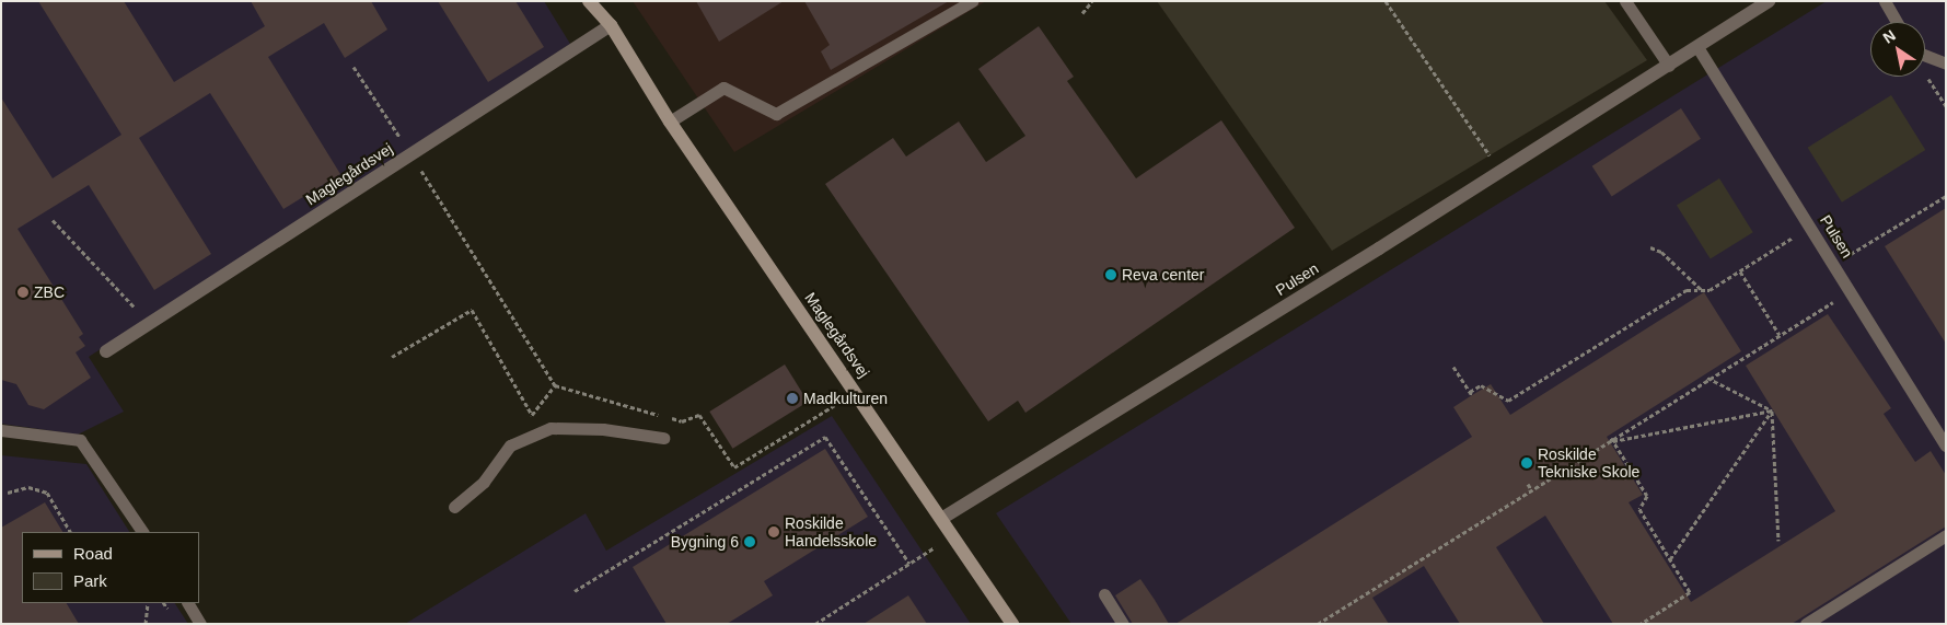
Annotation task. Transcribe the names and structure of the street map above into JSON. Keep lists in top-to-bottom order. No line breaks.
{"streets":{"street":["Maglegårdsvej","Pulsen"]},"crossings":[["Maglegårdsvej","Pulsen"]],"places":["Reva center","ZBC","Madkulturen","Roskilde Tekniske Skole","Roskilde Handelsskole","Bygning 6"],"legend":["Road","Park"],"north":"top left"}
